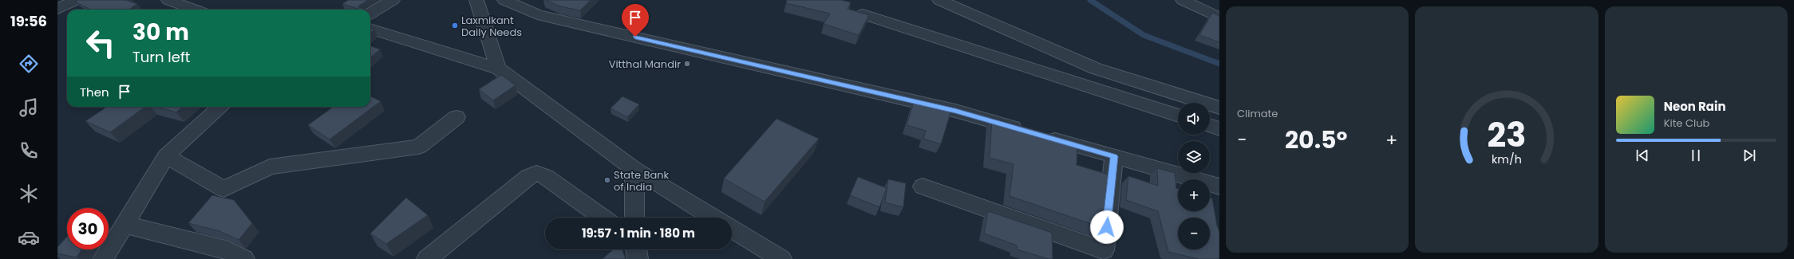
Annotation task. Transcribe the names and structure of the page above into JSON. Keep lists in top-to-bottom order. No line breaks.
{"places":["Laxmikant Daily Needs","Vitthal Mandir","State Bank of India"],"page":{"tabs":"19:56","tile":"Climate","turn":["30 m","Turn left"],"then":"Then","song":["Neon Rain","Kite Club"],"map_buttons":["+","−"],"heat":["−","20.5°","+"],"limit":"30","trip":"19:57 · 1 min · 180 m","gauge":["23","km/h"]}}
